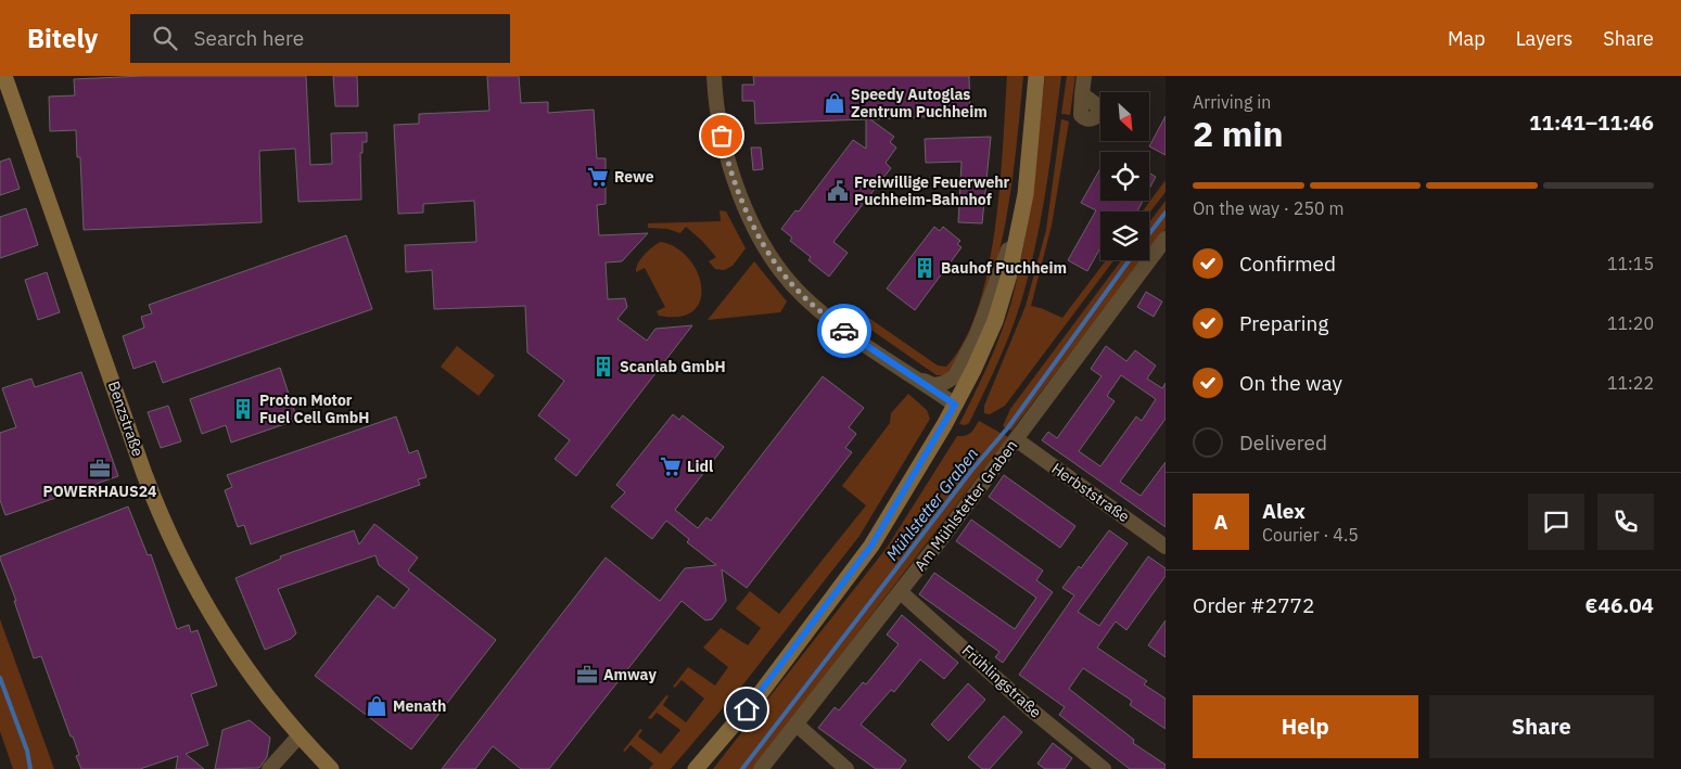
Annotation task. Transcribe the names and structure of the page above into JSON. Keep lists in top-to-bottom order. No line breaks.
{"streets":{"street":["Benzstraße","Herbststraße","Am Mühlstetter Graben","Frühlingstraße"]},"crossings":[["Herbststraße","Am Mühlstetter Graben"],["Am Mühlstetter Graben","Frühlingstraße"]],"water":["Mühlstetter Graben"],"places":{"shop":["Speedy Autoglas Zentrum Puchheim","Menath"],"supermarket":["Rewe","Lidl"],"public building":["Freiwillige Feuerwehr Puchheim-Bahnhof"],"building":["Bauhof Puchheim","Scanlab GmbH","Proton Motor Fuel Cell GmbH"],"office":["POWERHAUS24","Amway"]},"north":"bottom right","page":{"header":"Bitely","search":"Search here","nav":["Map","Layers","Share"],"heading":["2 min","Arriving in","11:41–11:46"],"panel":["Alex","Courier · 4.5","Order #2772","€46.04"],"bar":"On the way · 250 m","list":[["Confirmed","11:15"],["Preparing","11:20"],["On the way","11:22"],"Delivered"],"round":"A","buttons":["Help","Share"]}}
